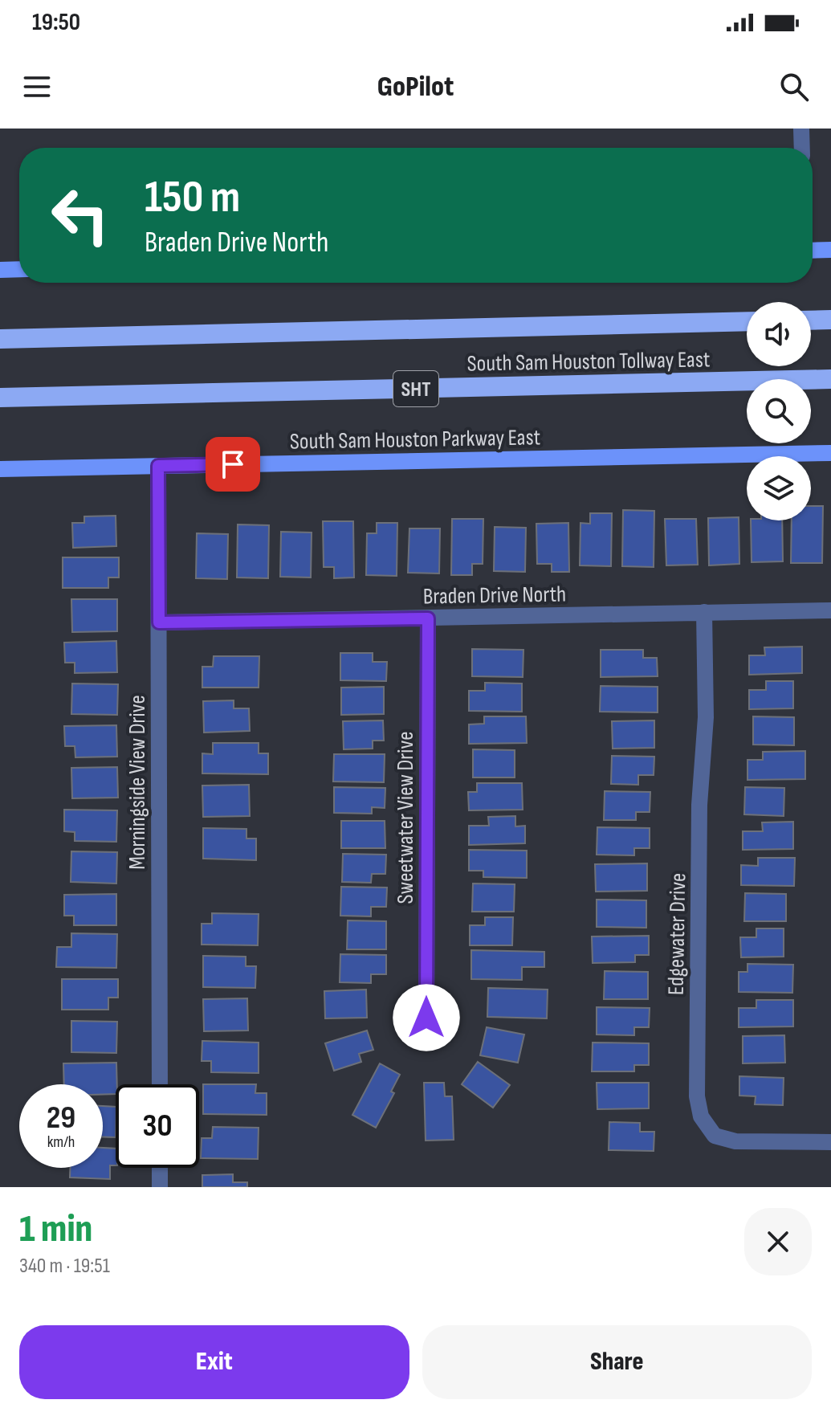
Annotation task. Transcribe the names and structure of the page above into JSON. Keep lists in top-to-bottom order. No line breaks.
{"streets":{"highway":["South Sam Houston Tollway East","SHT"],"main road":["South Sam Houston Parkway East"],"street":["Braden Drive North","Morningside View Drive","Sweetwater View Drive","Edgewater Drive"]},"crossings":[["South Sam Houston Parkway East","Morningside View Drive"],["Braden Drive North","Morningside View Drive"],["Braden Drive North","Sweetwater View Drive"],["Braden Drive North","Edgewater Drive"]],"page":{"status":"19:50","header":"GoPilot","turn":["150 m","Braden Drive North"],"speed":"29 km/h","limit":"30","heading":["1 min","340 m · 19:51"],"buttons":["Exit","Share"]}}
